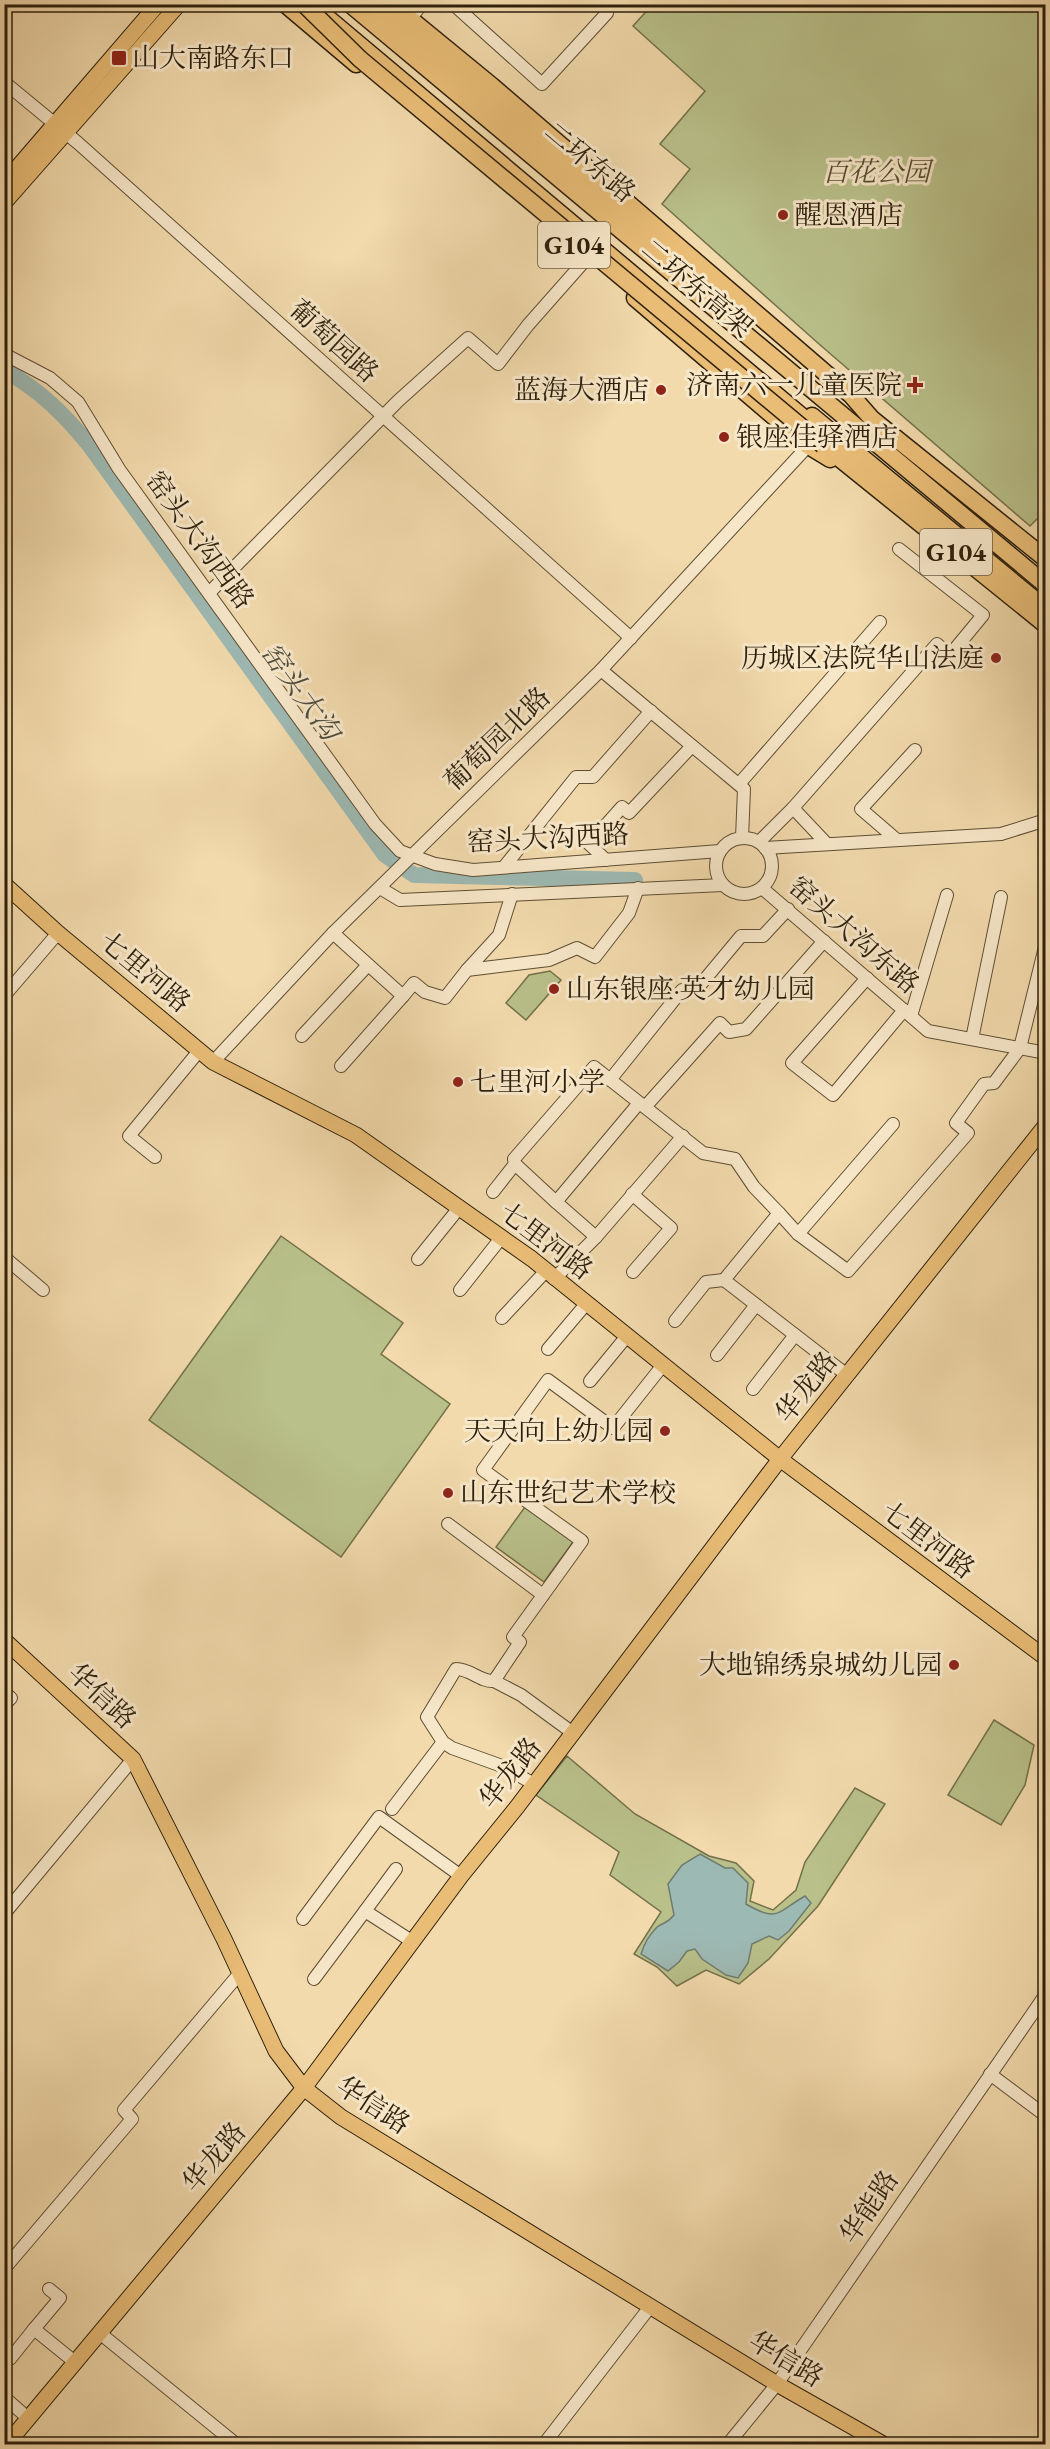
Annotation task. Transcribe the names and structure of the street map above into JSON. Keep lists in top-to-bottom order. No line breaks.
{"streets":{"highway":["二环东路","G104","二环东高架"],"main road":["七里河路","华龙路","华信路"],"street":["葡萄园路","窑头大沟西路","葡萄园北路","窑头大沟东路","华能路"]},"crossings":[["G104","葡萄园北路"],["葡萄园路","葡萄园北路"],["窑头大沟西路","葡萄园北路"],["窑头大沟西路","窑头大沟东路"],["葡萄园北路","窑头大沟东路"],["葡萄园北路","七里河路"],["七里河路","华龙路"],["华龙路","华信路"],["华信路","华能路"]],"water":["窑头大沟"],"parks":["百花公园"],"places":{"transit":["山大南路东口"],"other":["醒恩酒店","蓝海大酒店","银座佳驿酒店","历城区法院华山法庭","山东银座·英才幼儿园","七里河小学","天天向上幼儿园","山东世纪艺术学校","大地锦绣泉城幼儿园"],"health":["济南六一儿童医院"]}}
